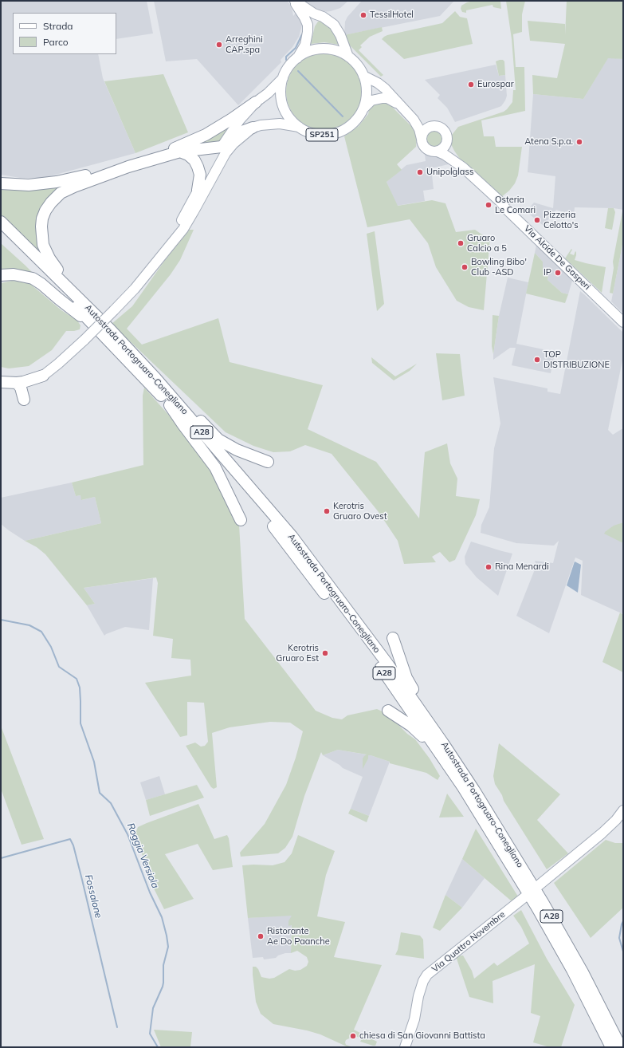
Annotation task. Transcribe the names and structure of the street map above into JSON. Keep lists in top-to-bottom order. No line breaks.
{"streets":{"highway":["Autostrada Portogruaro-Conegliano","A28"],"main road":["SP251","Via Alcide De Gasperi","Via Quattro Novembre"]},"water":["Roggia Versiola","Fossalone"],"places":["TessilHotel","Arreghini CAP.spa","Eurospar","Atena S.p.a.","Unipolglass","Osteria Le Comari","Pizzeria Celotto's","Gruaro Calcio a 5","Bowling Bibo' Club -ASD","IP","TOP DISTRIBUZIONE","Kerotris Gruaro Ovest","Rina Menardi","Kerotris Gruaro Est","Ristorante Ae Do Paanche","chiesa di San Giovanni Battista"],"legend":["Strada","Parco"]}
